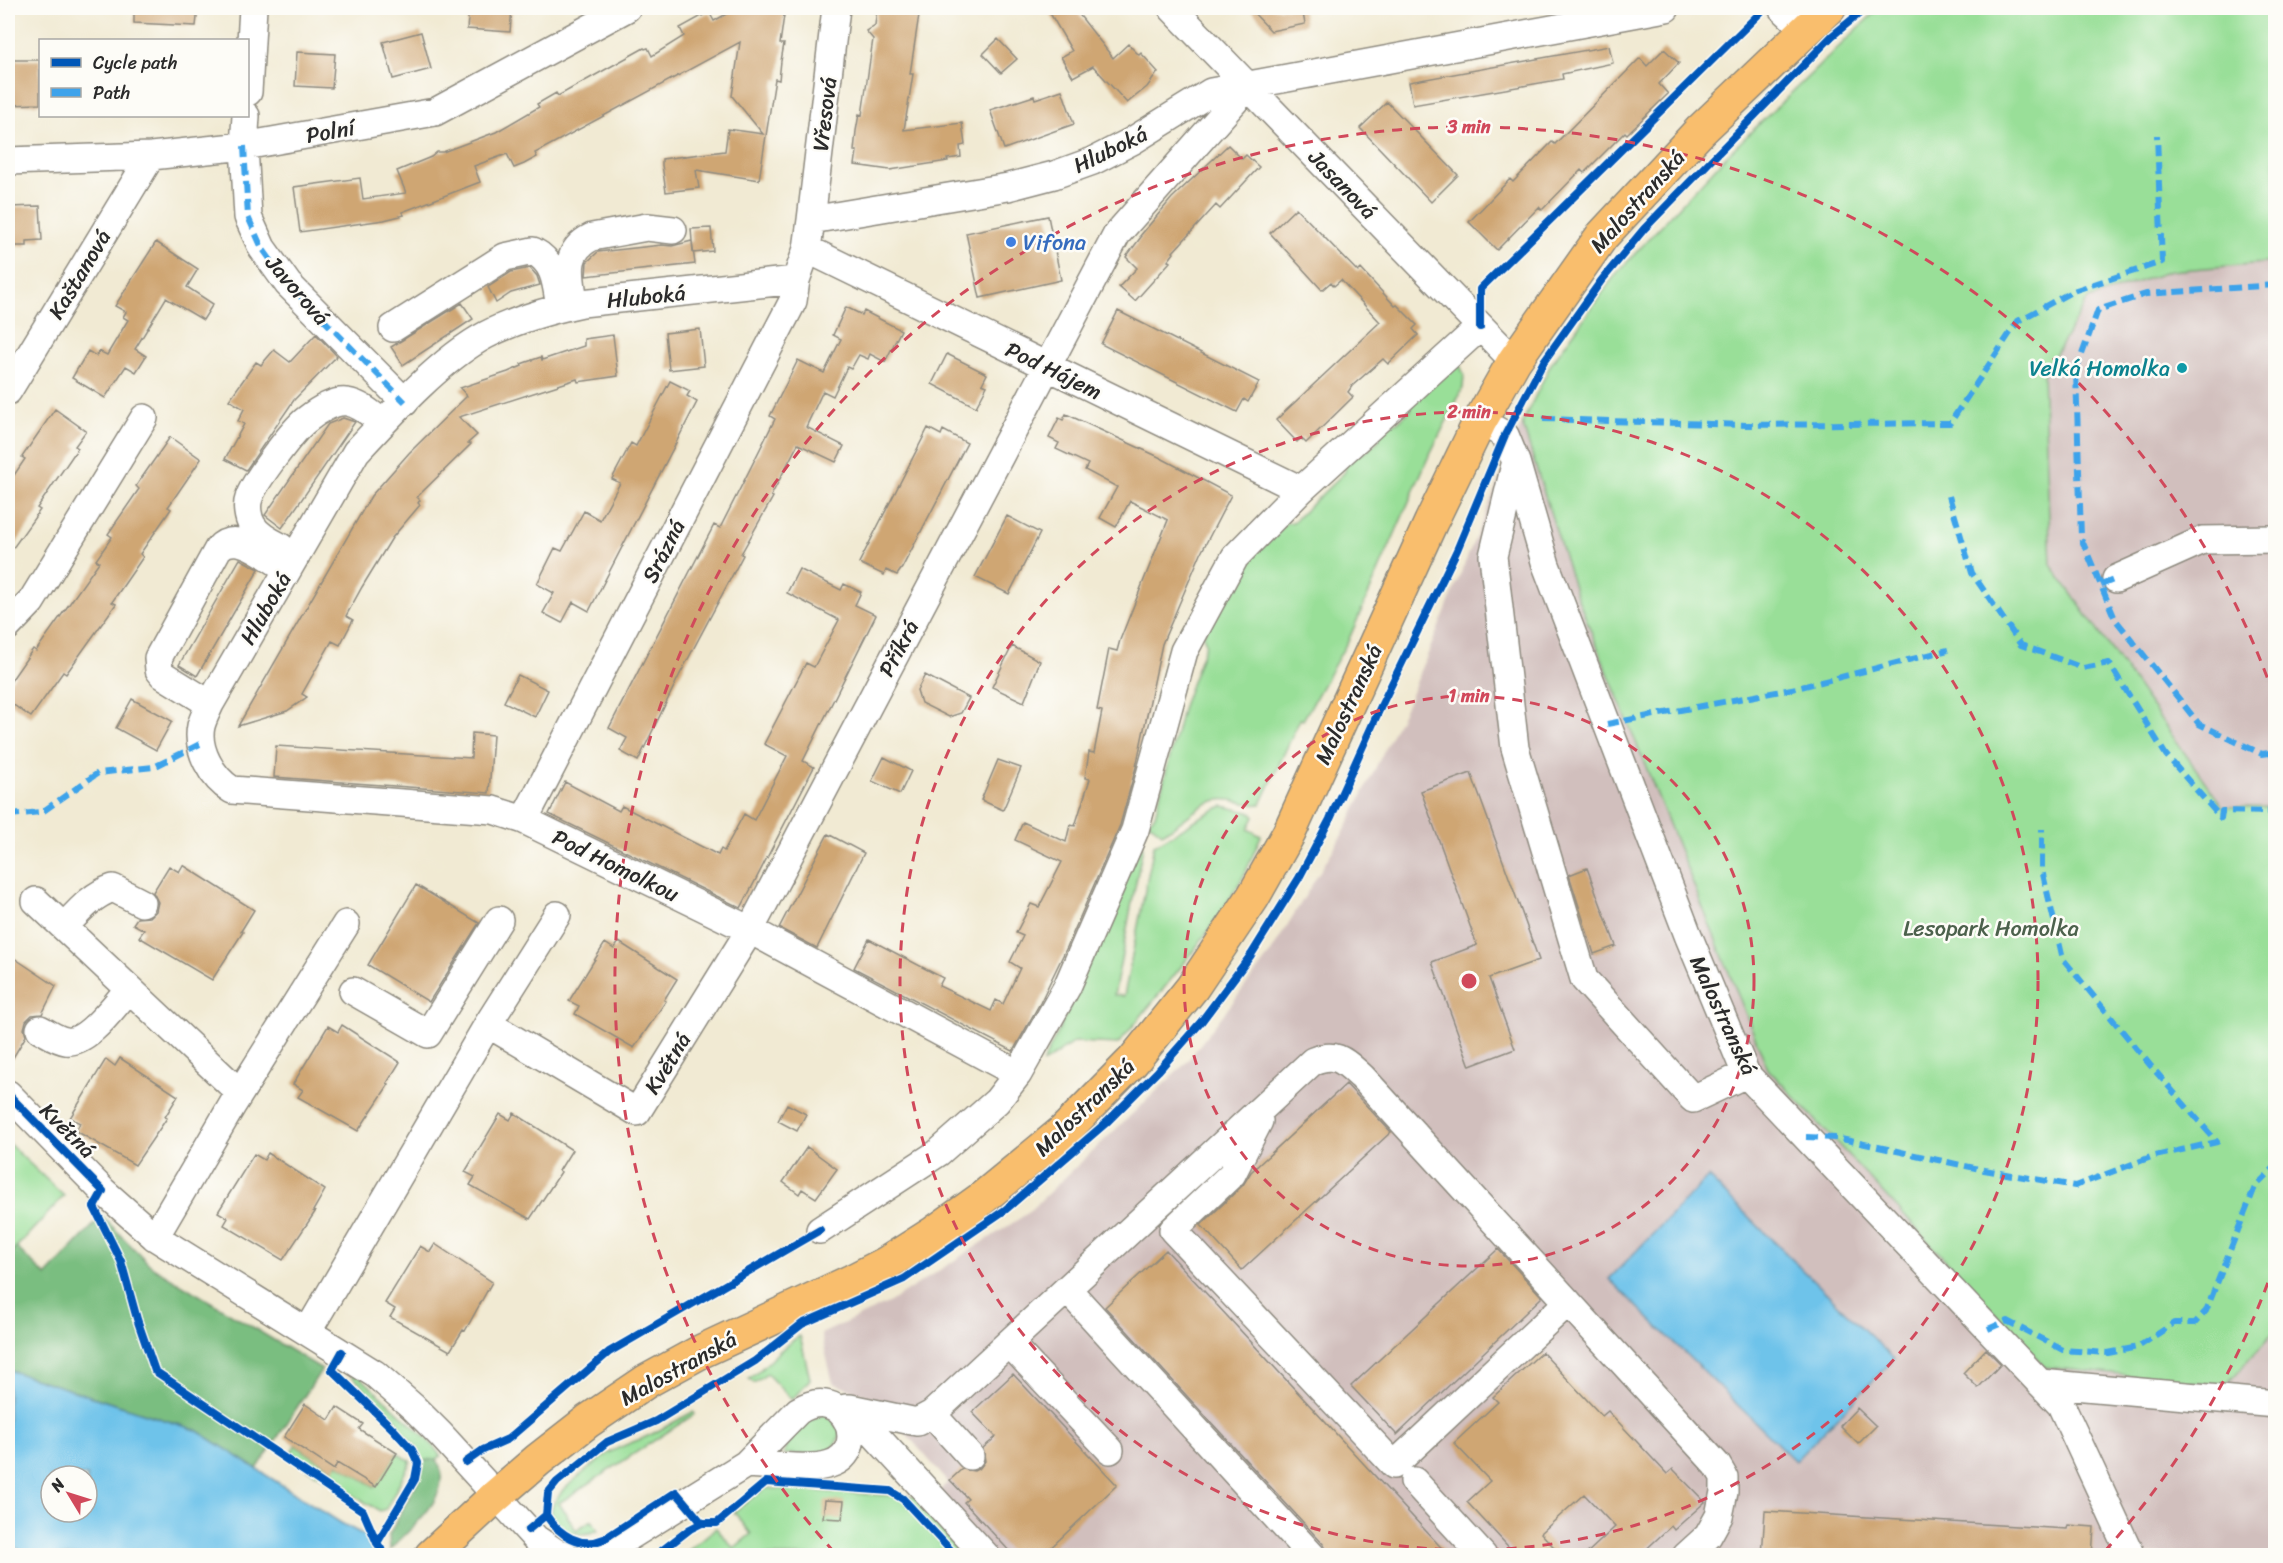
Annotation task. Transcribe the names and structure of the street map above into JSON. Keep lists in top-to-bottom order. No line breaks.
{"streets":{"main road":["Malostranská"],"street":["Vřesová","Polní","Hluboká","Jasanová","Kaštanová","Javorová","Pod Hájem","Srázná","Příkrá","Pod Homolkou","Květná"]},"crossings":[["Vřesová","Hluboká"],["Polní","Kaštanová"],["Polní","Javorová"],["Hluboká","Jasanová"],["Hluboká","Javorová"],["Hluboká","Srázná"],["Hluboká","Pod Homolkou"],["Jasanová","Malostranská"],["Malostranská","Květná"],["Pod Hájem","Příkrá"],["Srázná","Pod Homolkou"],["Příkrá","Pod Homolkou"],["Příkrá","Květná"],["Pod Homolkou","Květná"]],"parks":["Lesopark Homolka"],"places":["Vifona","Velká Homolka"],"legend":["Cycle path","Path"],"north":"top left","rings":["3 min","2 min","1 min"]}
